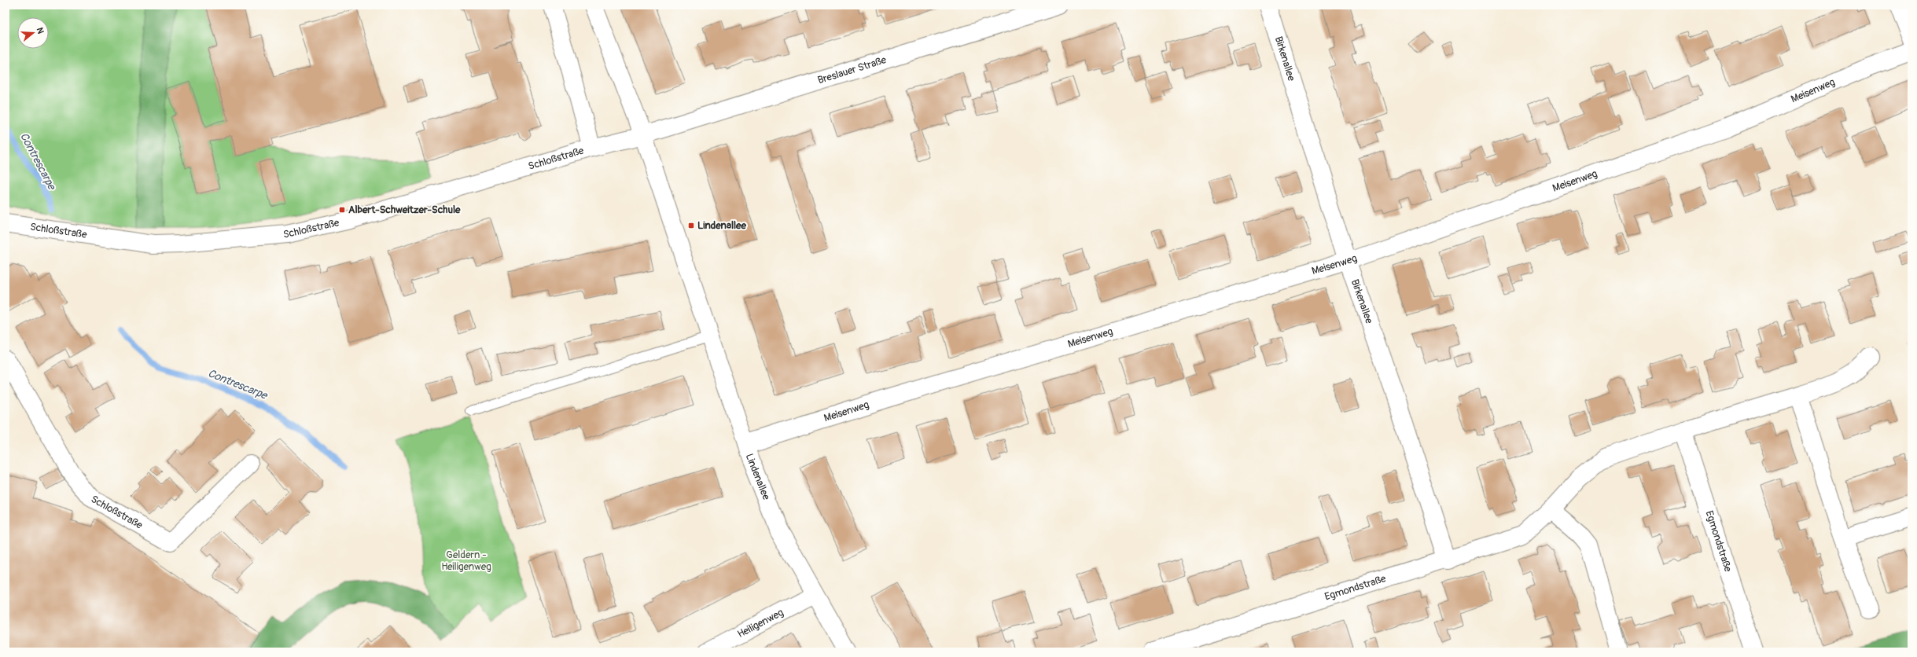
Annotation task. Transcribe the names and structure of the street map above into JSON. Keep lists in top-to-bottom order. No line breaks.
{"streets":{"street":["Birkenallee","Breslauer Straße","Meisenweg","Schloßstraße","Lindenallee","Egmondstraße","Heiligenweg"]},"crossings":[["Birkenallee","Meisenweg"],["Birkenallee","Egmondstraße"],["Breslauer Straße","Schloßstraße"],["Breslauer Straße","Lindenallee"],["Meisenweg","Lindenallee"],["Schloßstraße","Lindenallee"],["Lindenallee","Heiligenweg"]],"water":["Contrescarpe"],"parks":["Geldern - Heiligenweg"],"places":{"transit":["Albert-Schweitzer-Schule","Lindenallee"]},"north":"right"}
